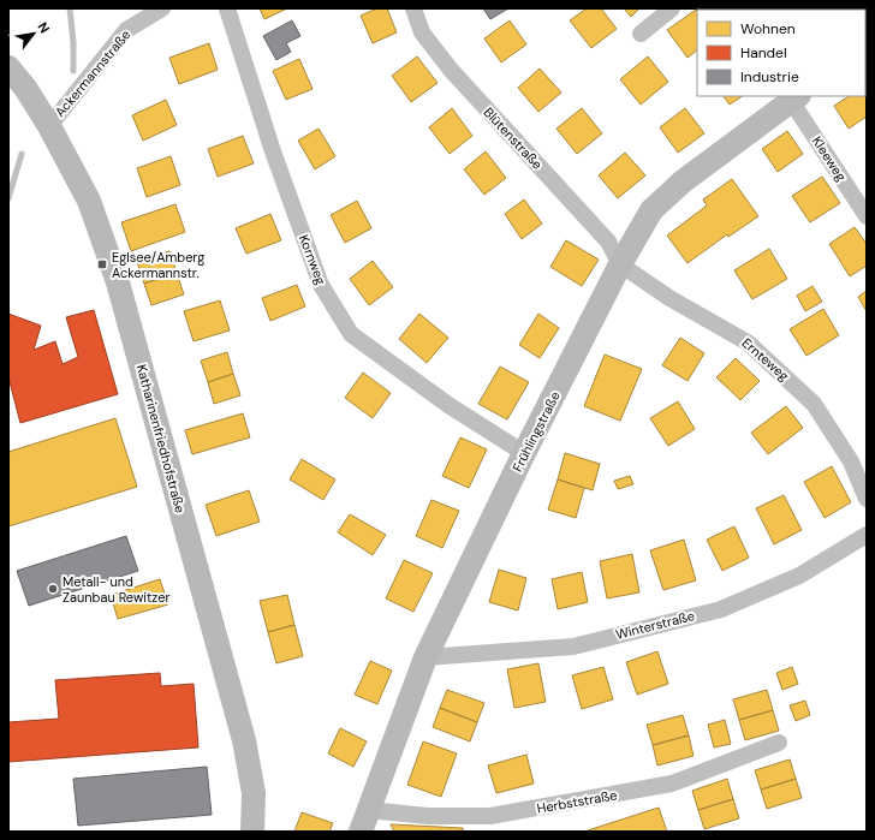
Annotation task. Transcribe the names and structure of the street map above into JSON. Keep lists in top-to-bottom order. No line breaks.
{"streets":{"street":["Ackermannstraße","Blütenstraße","Kleeweg","Kornweg","Ernteweg","Frühlingstraße","Katharinenfriedhofstraße","Winterstraße","Herbststraße"]},"crossings":[["Ackermannstraße","Katharinenfriedhofstraße"],["Blütenstraße","Ernteweg"],["Blütenstraße","Frühlingstraße"],["Kleeweg","Frühlingstraße"],["Kornweg","Frühlingstraße"],["Ernteweg","Frühlingstraße"],["Frühlingstraße","Winterstraße"],["Frühlingstraße","Herbststraße"]],"places":{"transit":["Eglsee/Amberg Ackermannstr."],"other":["Metall- und Zaunbau Rewitzer"]},"legend":["Wohnen","Handel","Industrie"],"north":"top right"}
